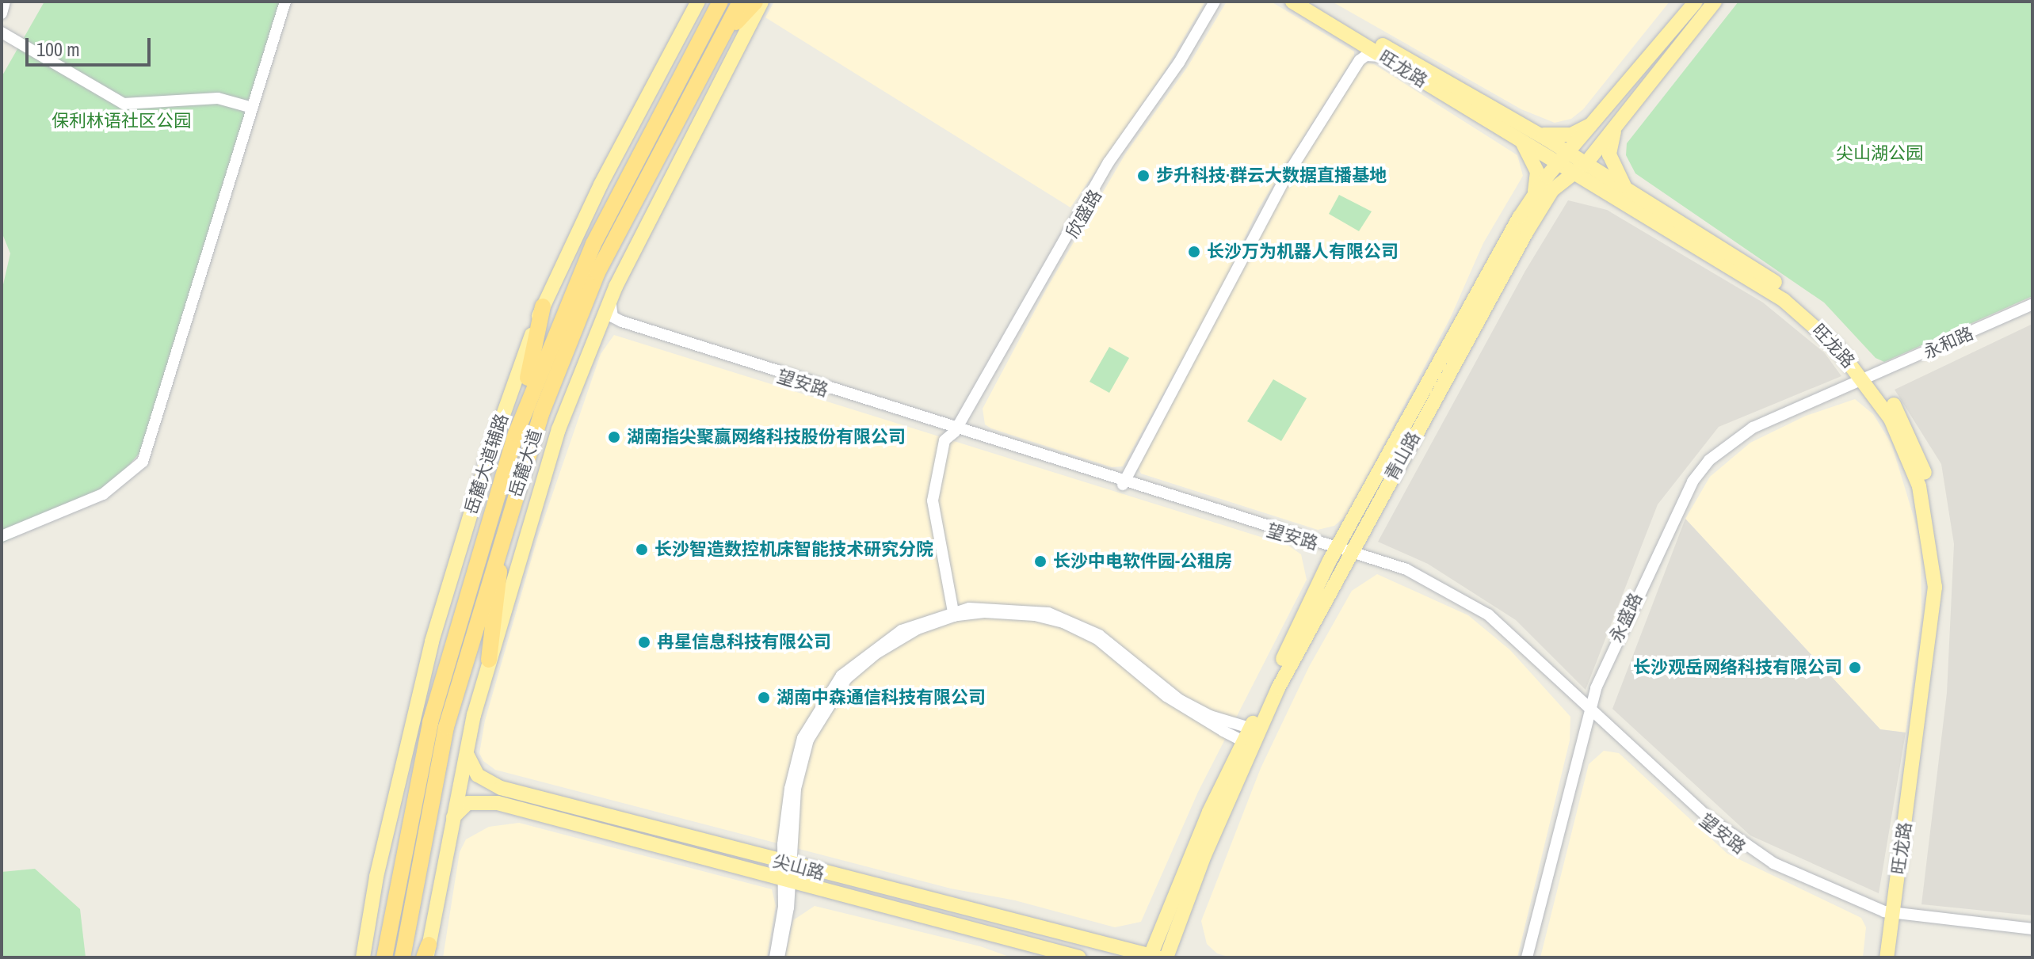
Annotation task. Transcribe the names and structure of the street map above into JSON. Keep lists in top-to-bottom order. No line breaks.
{"streets":{"highway":["岳麓大道"],"main road":["旺龙路","青山路","岳麓大道辅路","尖山路"],"street":["欣盛路","永和路","望安路","永盛路"]},"crossings":[["旺龙路","永和路"],["旺龙路","望安路"],["旺龙路","青山路"],["旺龙路","永盛路"],["欣盛路","望安路"],["永和路","永盛路"],["望安路","青山路"],["望安路","永盛路"],["青山路","尖山路"]],"parks":["保利林语社区公园","尖山湖公园"],"places":["步升科技·群云大数据直播基地","长沙万为机器人有限公司","湖南指尖聚赢网络科技股份有限公司","长沙智造数控机床智能技术研究分院","长沙中电软件园-公租房","冉星信息科技有限公司","长沙观岳网络科技有限公司","湖南中森通信科技有限公司"],"scale_bar":"100 m"}
